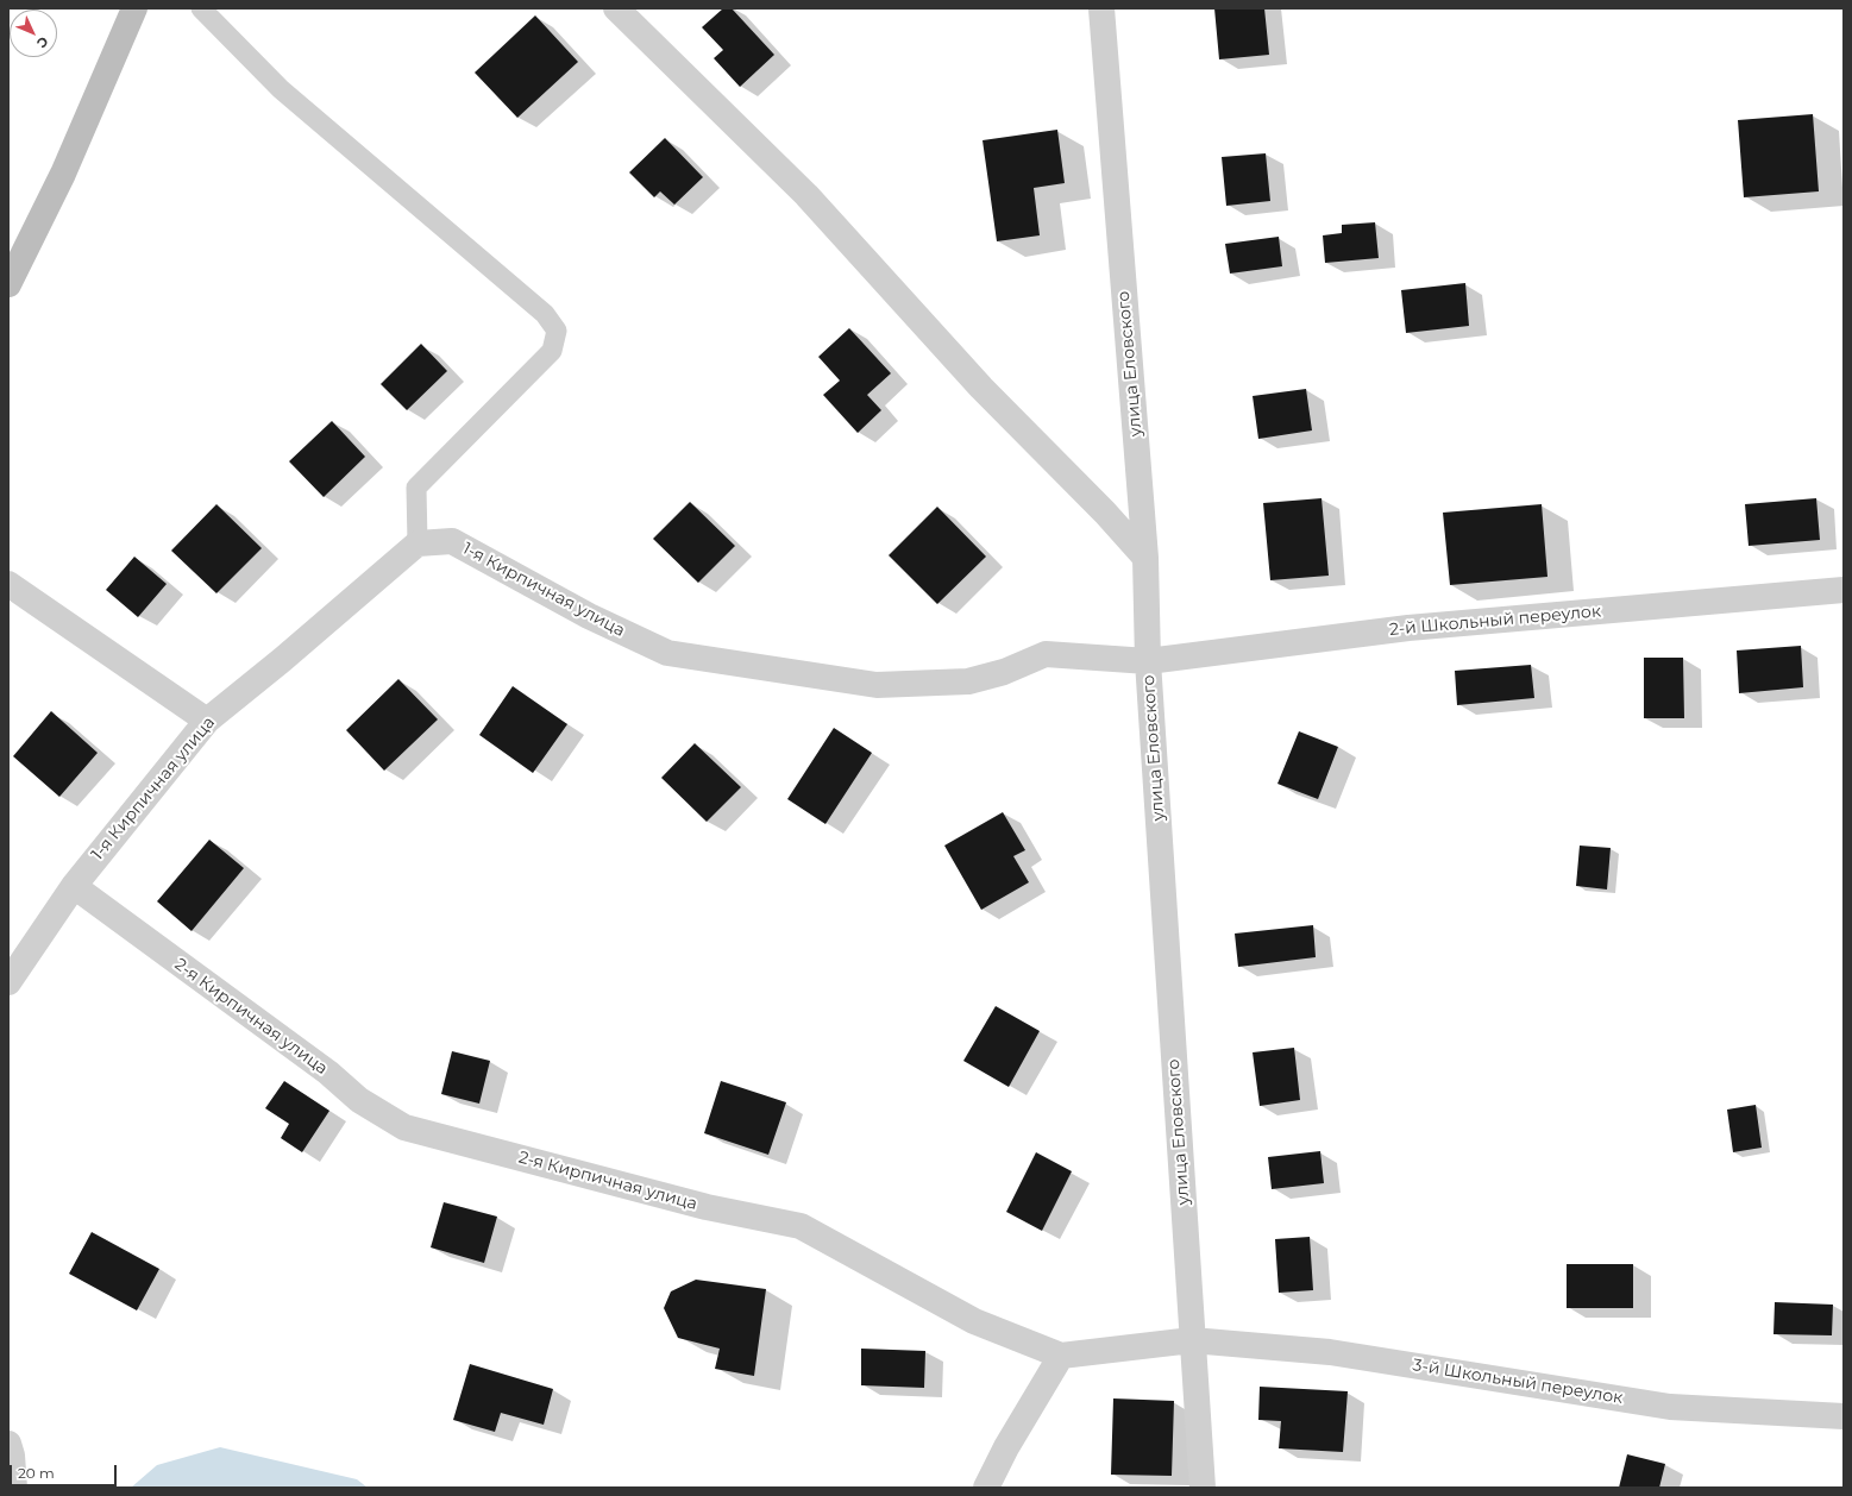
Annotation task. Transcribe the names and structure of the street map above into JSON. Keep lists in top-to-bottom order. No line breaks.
{"streets":{"street":["улица Еловского","1-я Кирпичная улица","2-й Школьный переулок","2-я Кирпичная улица","3-й Школьный переулок"]},"crossings":[["улица Еловского","1-я Кирпичная улица"],["улица Еловского","2-й Школьный переулок"],["улица Еловского","2-я Кирпичная улица"],["улица Еловского","3-й Школьный переулок"],["1-я Кирпичная улица","2-й Школьный переулок"],["1-я Кирпичная улица","2-я Кирпичная улица"],["2-я Кирпичная улица","3-й Школьный переулок"]],"scale_bar":"20 m","north":"bottom right"}
